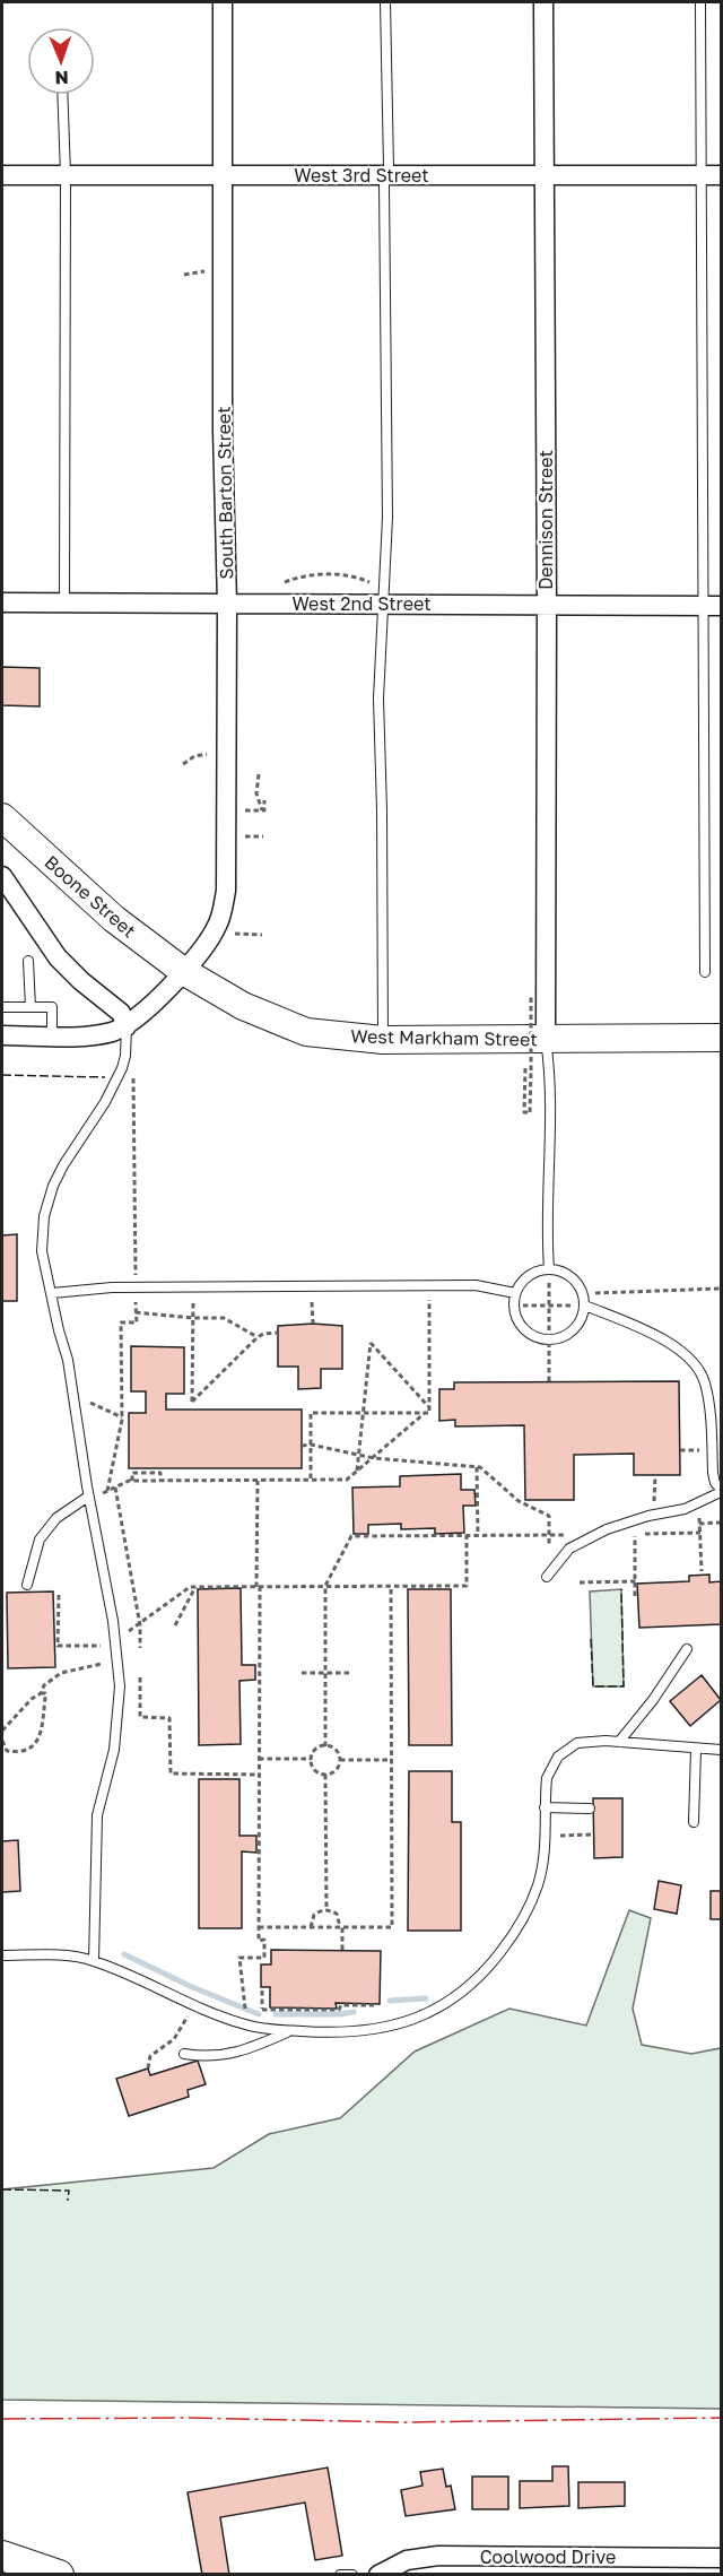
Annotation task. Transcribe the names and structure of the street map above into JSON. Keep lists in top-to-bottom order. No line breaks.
{"streets":{"main road":["Boone Street","West Markham Street"],"street":["West 3rd Street","South Barton Street","Dennison Street","West 2nd Street","Coolwood Drive"]},"crossings":[["West 3rd Street","South Barton Street"],["West 3rd Street","Dennison Street"],["South Barton Street","West 2nd Street"],["South Barton Street","Boone Street"],["South Barton Street","West Markham Street"],["Dennison Street","West 2nd Street"],["Dennison Street","West Markham Street"],["Boone Street","West Markham Street"]],"north":"bottom"}
